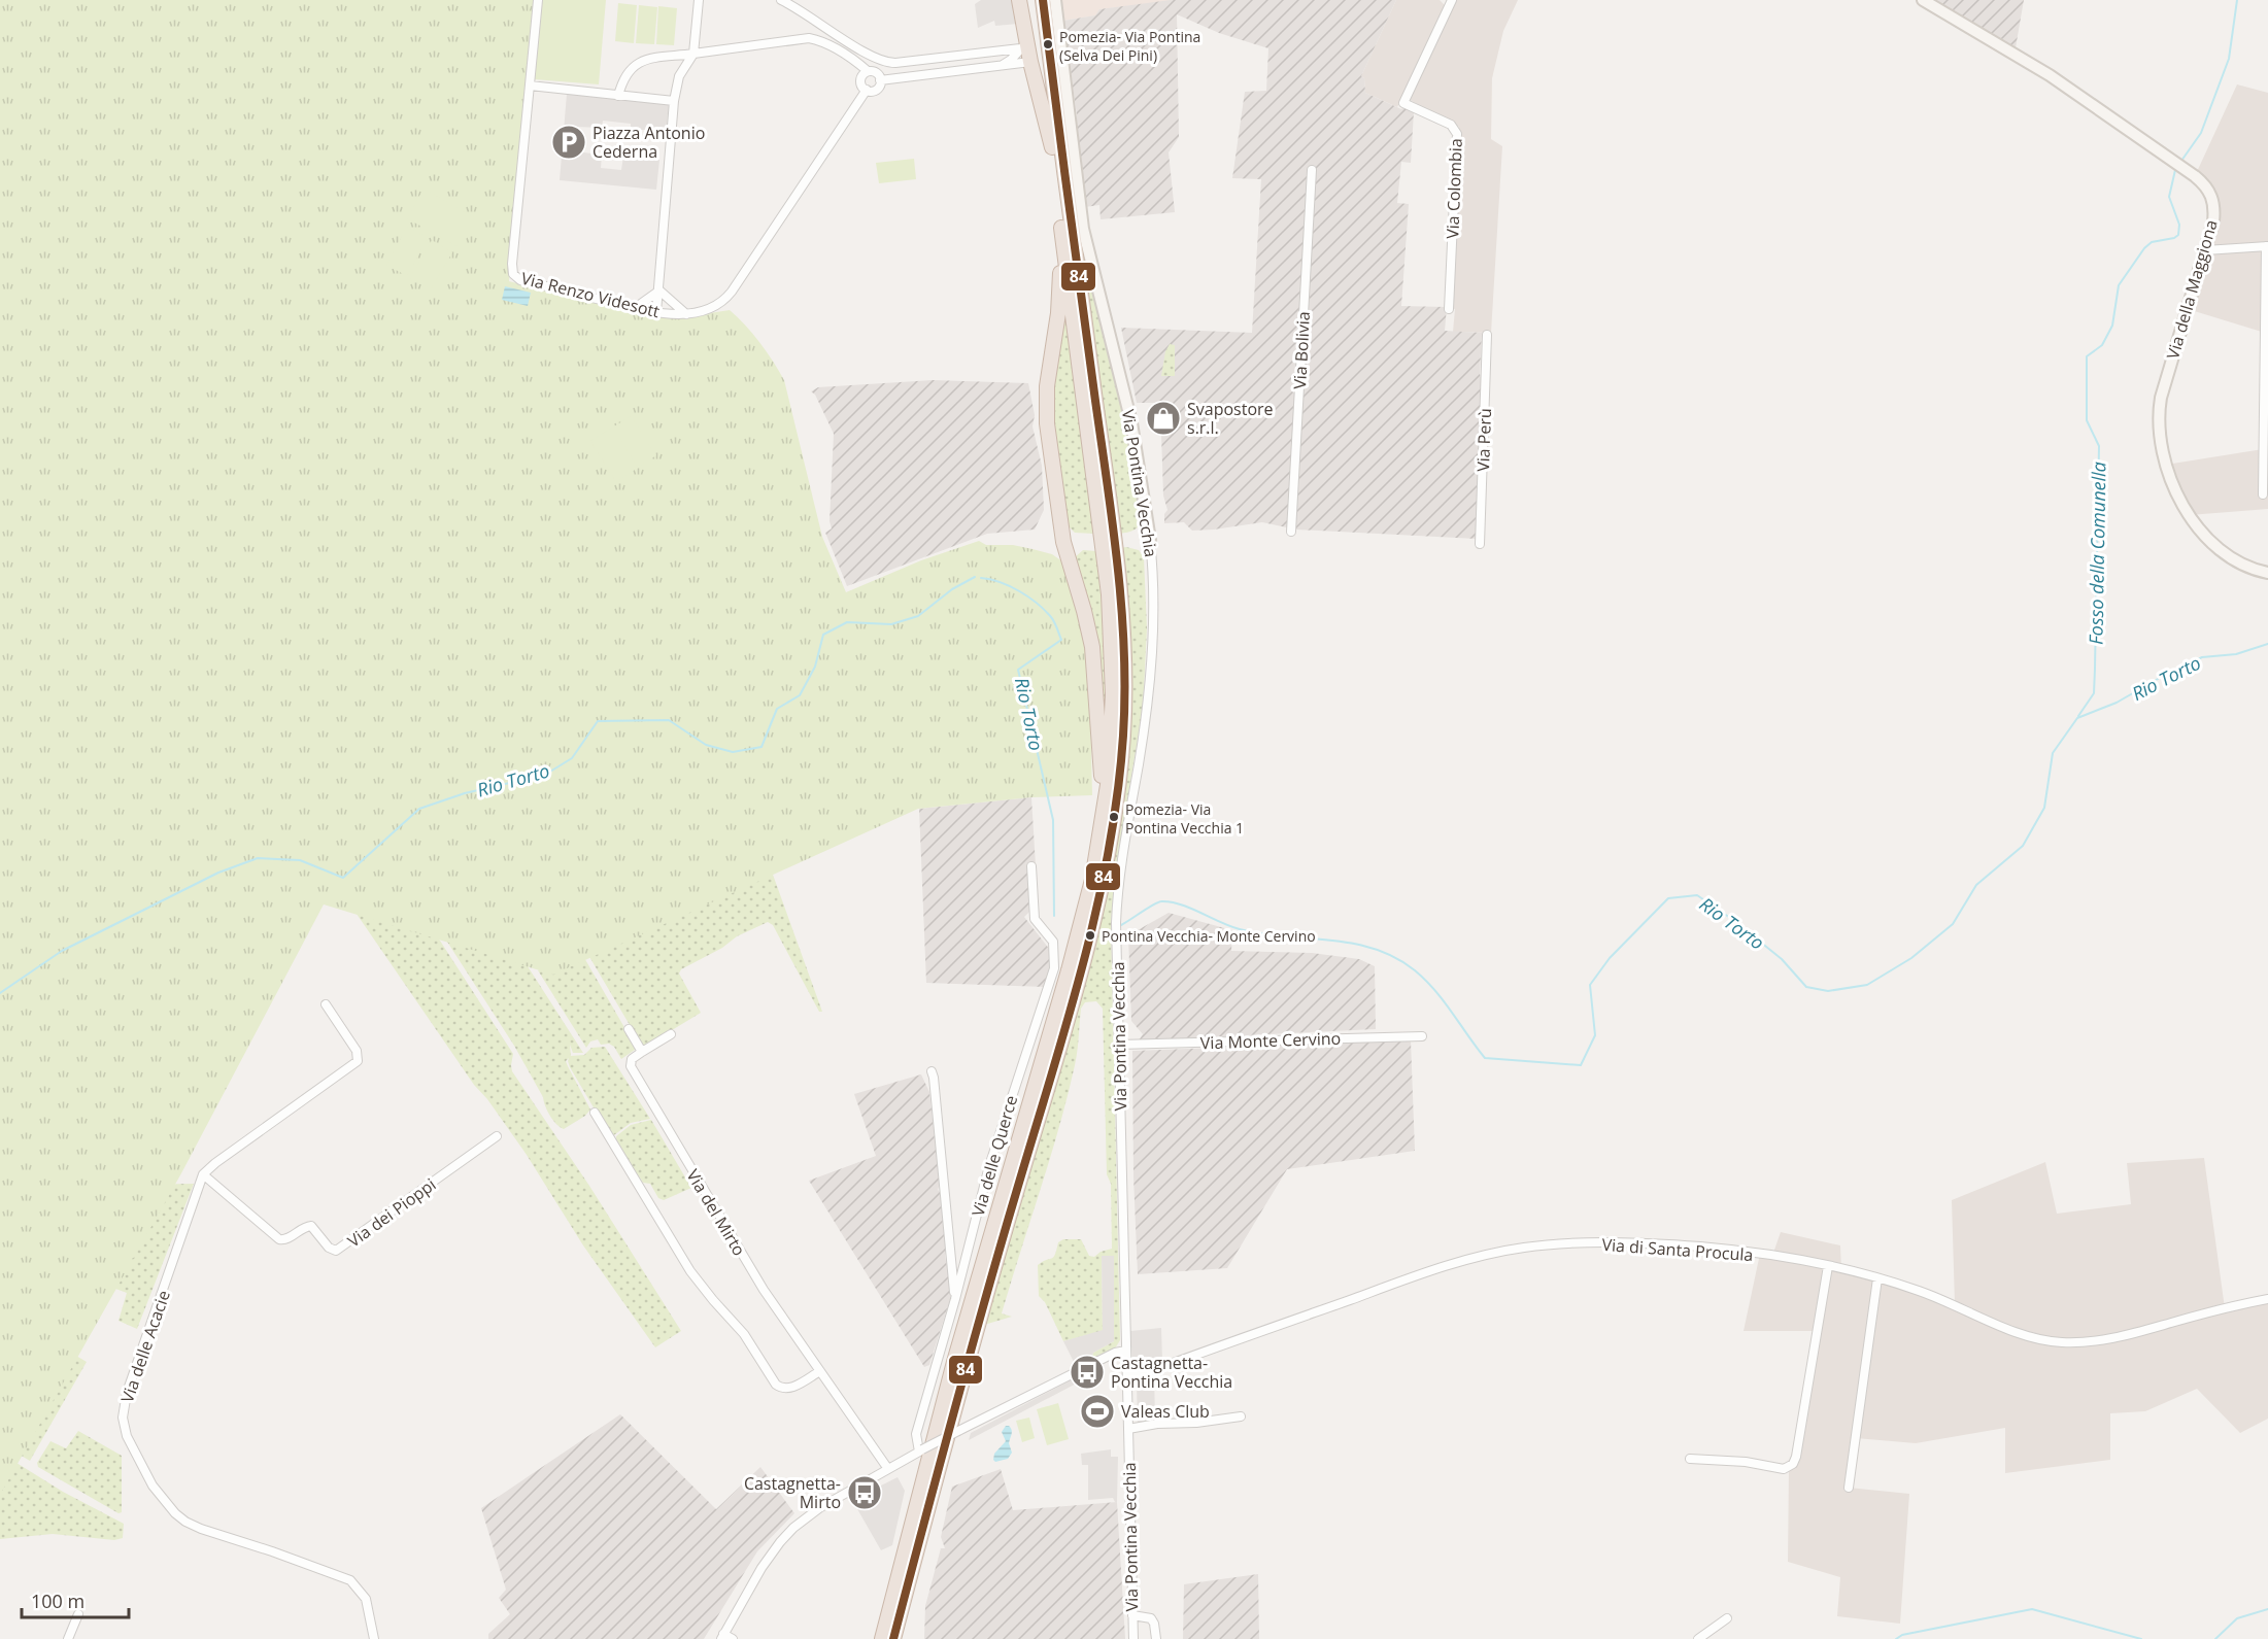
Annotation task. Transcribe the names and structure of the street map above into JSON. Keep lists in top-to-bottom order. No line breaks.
{"streets":{"street":["Via Colombia","Via della Maggiona","Via Renzo Videsott","Via Bolivia","Via Perù","Via Pontina Vecchia","Via Monte Cervino","Via delle Querce","Via dei Pioppi","Via del Mirto","Via di Santa Procula","Via delle Acacie"]},"crossings":[["Via Pontina Vecchia","Via Monte Cervino"],["Via Pontina Vecchia","Via di Santa Procula"],["Via dei Pioppi","Via delle Acacie"]],"water":["Fosso della Comunella","Rio Torto"],"places":{"other":["Pomezia- Via Pontina (Selva Dei Pini)","Pomezia- Via Pontina Vecchia 1","Pontina Vecchia- Monte Cervino"],"parking":["Piazza Antonio Cederna"],"shop":["Svapostore s.r.l."],"bus stop":["Castagnetta- Pontina Vecchia","Castagnetta- Mirto"],"sports":["Valeas Club"]},"lines":["transit line 84"],"scale_bar":"100 m"}
